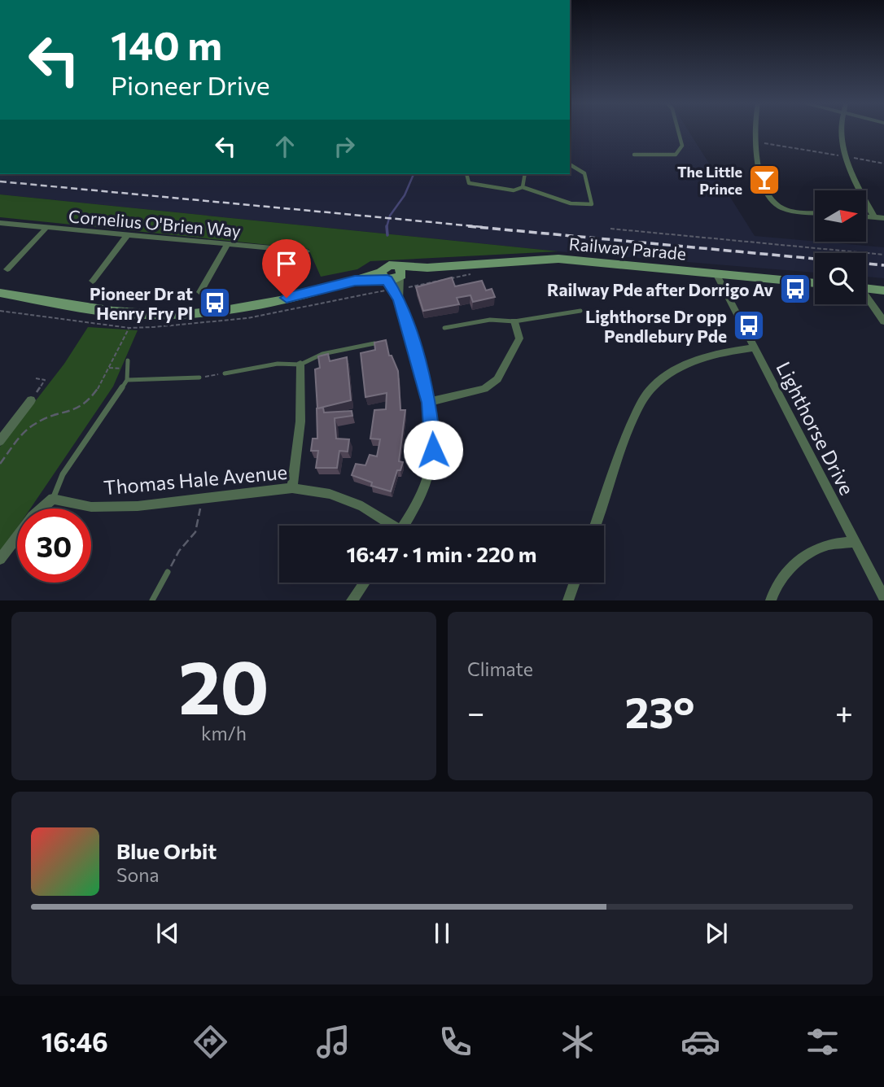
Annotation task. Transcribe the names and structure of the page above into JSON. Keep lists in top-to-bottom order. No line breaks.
{"streets":{"main road":["Railway Parade"],"street":["Cornelius O'Brien Way","Lighthorse Drive","Thomas Hale Avenue"]},"crossings":[["Railway Parade","Lighthorse Drive"]],"places":{"bar":["The Little Prince"],"bus stop":["Railway Pde after Dorrigo Av","Pioneer Dr at Henry Fry Pl","Lighthorse Dr opp Pendlebury Pde"]},"north":"right","page":{"turn":["140 m","Pioneer Drive"],"limit":"30","trip":"16:47 · 1 min · 220 m","tile":[["20","km/h"],"Climate"],"heat":["−","23°","+"],"song":["Blue Orbit","Sona"],"tabs":"16:46"}}
